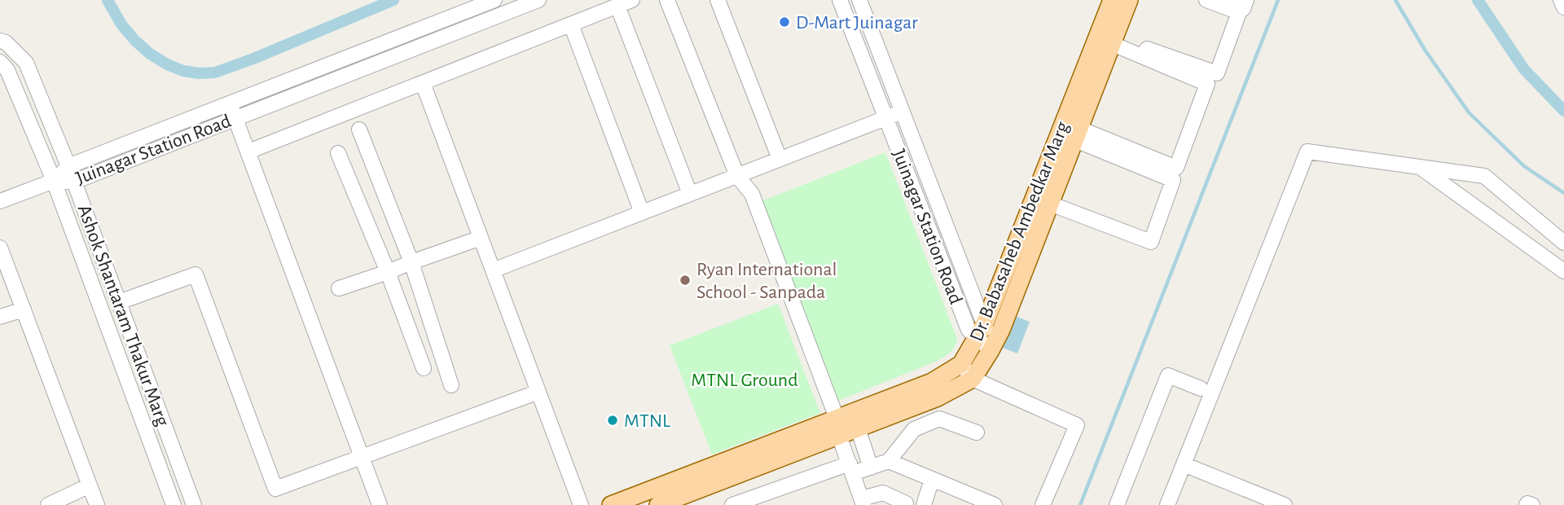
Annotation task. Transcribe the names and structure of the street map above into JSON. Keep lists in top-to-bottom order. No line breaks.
{"streets":{"main road":["Dr. Babasaheb Ambedkar Marg"],"street":["Juinagar Station Road","Ashok Shantaram Thakur Marg"]},"crossings":[["Juinagar Station Road","Dr. Babasaheb Ambedkar Marg"],["Juinagar Station Road","Ashok Shantaram Thakur Marg"]],"parks":["MTNL Ground"],"places":["D-Mart Juinagar","Ryan International School - Sanpada","MTNL"]}
